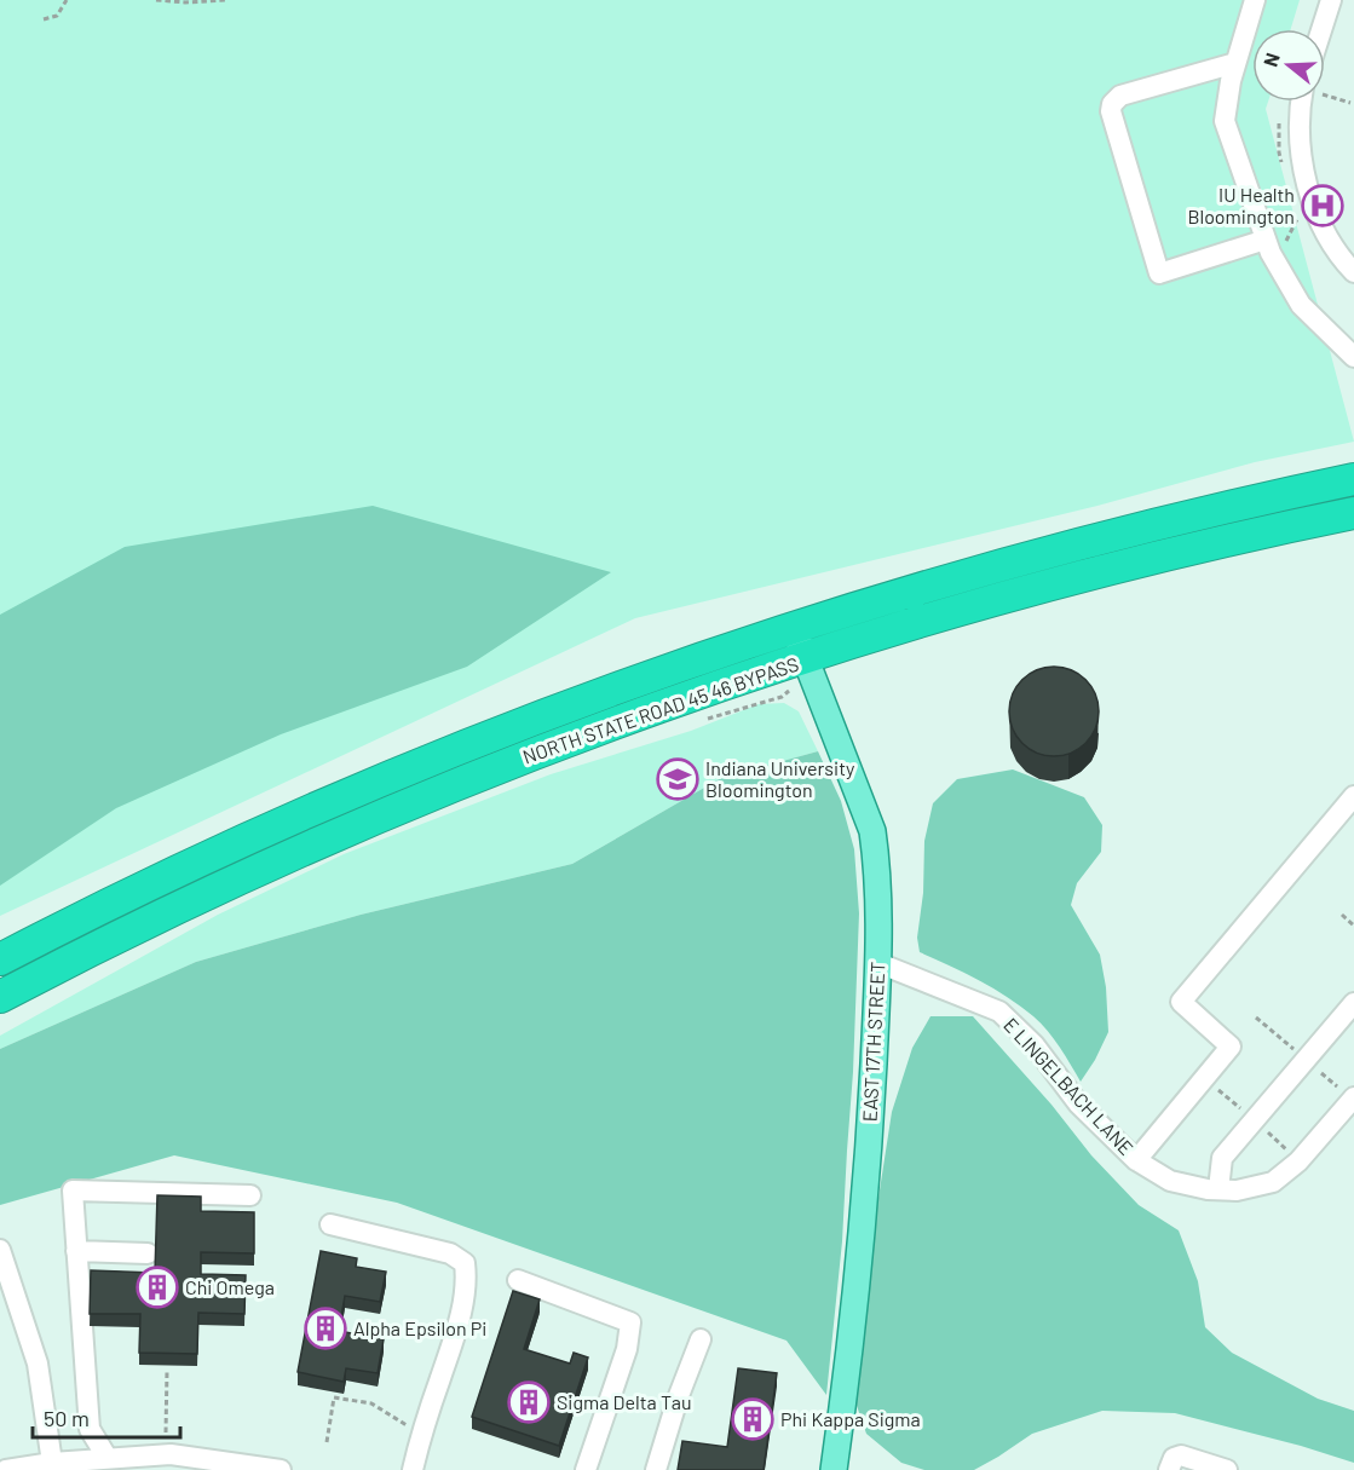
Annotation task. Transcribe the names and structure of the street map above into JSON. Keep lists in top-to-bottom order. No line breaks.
{"streets":{"highway":["NORTH STATE ROAD 45 46 BYPASS"],"main road":["EAST 17TH STREET"],"street":["E LINGELBACH LANE"]},"crossings":[["NORTH STATE ROAD 45 46 BYPASS","EAST 17TH STREET"],["EAST 17TH STREET","E LINGELBACH LANE"]],"places":{"hospital":["IU Health Bloomington"],"school or university":["Indiana University Bloomington"],"building":["Chi Omega","Alpha Epsilon Pi","Sigma Delta Tau","Phi Kappa Sigma"]},"scale_bar":"50 m","north":"left"}
